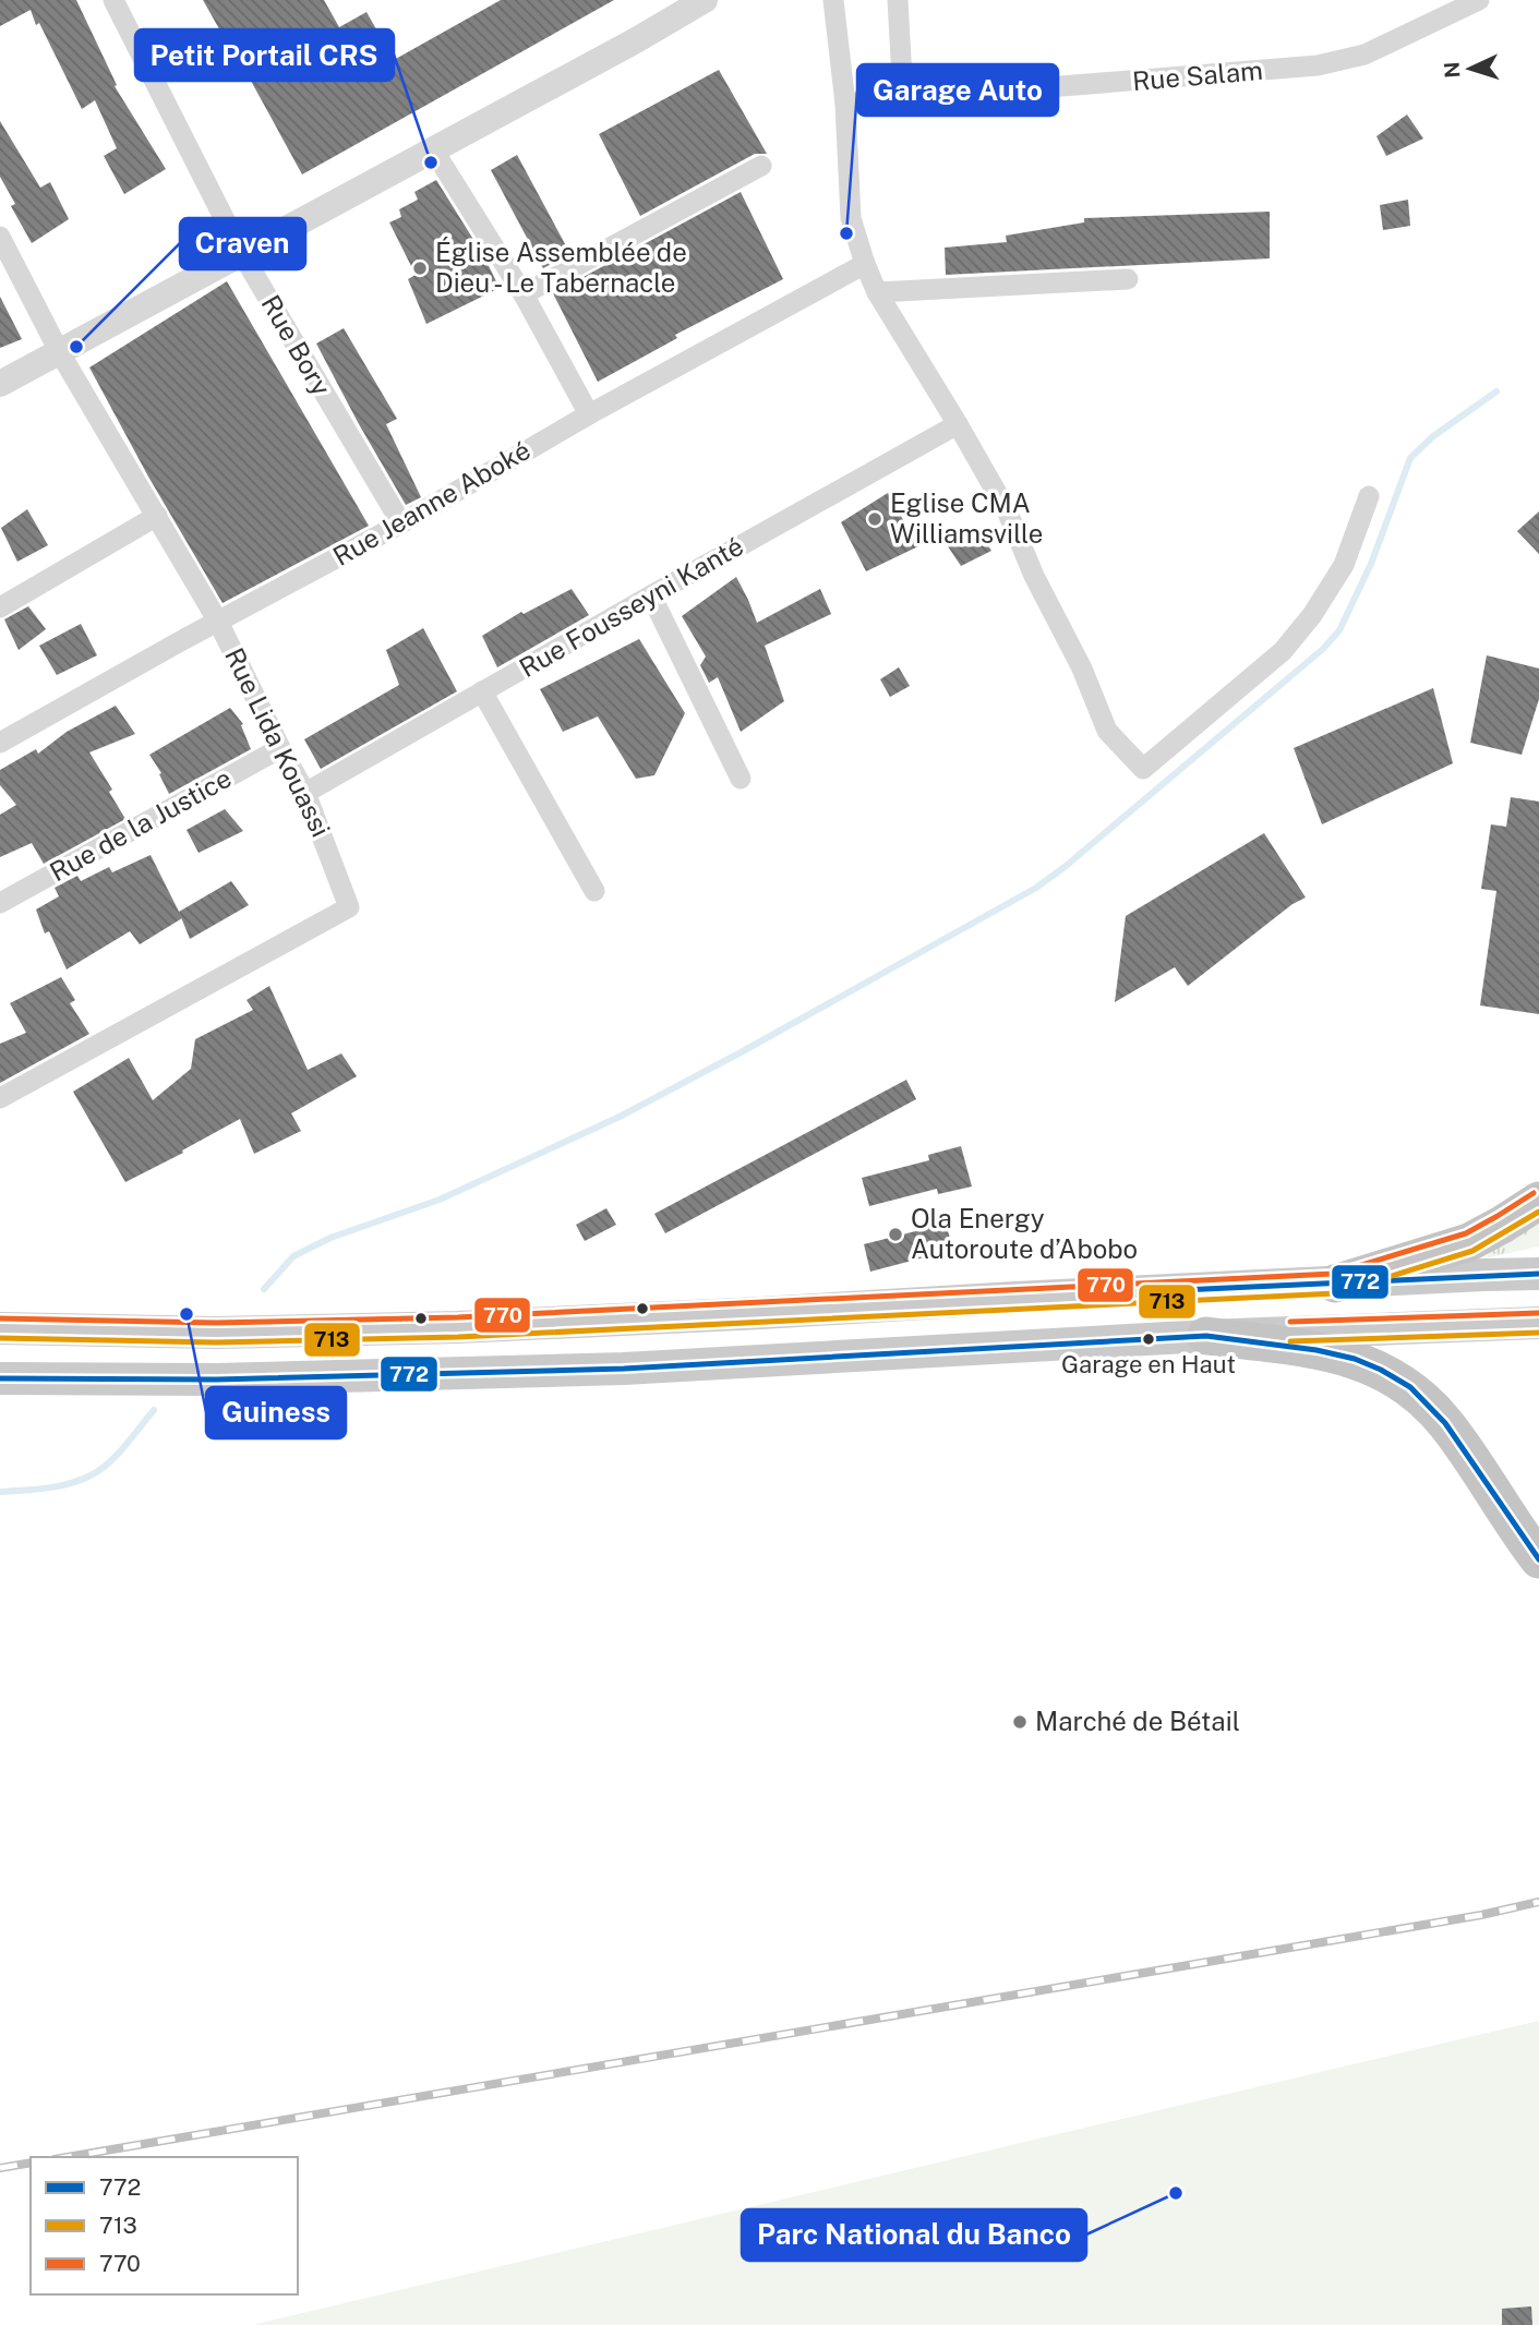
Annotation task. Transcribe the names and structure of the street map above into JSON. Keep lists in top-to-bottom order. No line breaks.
{"streets":{"street":["Rue Salam","Rue Bory","Rue Jeanne Aboké","Rue Fousseyni Kanté","Rue Lida Kouassi","Rue de la Justice"]},"crossings":[["Rue Bory","Rue Jeanne Aboké"],["Rue Jeanne Aboké","Rue Lida Kouassi"],["Rue Fousseyni Kanté","Rue Lida Kouassi"],["Rue Lida Kouassi","Rue de la Justice"]],"places":["Petit Portail CRS","Garage Auto","Église Assemblée de Dieu - Le Tabernacle","Craven","Eglise CMA Williamsville","Ola Energy Autoroute d’Abobo","Guiness","Garage en Haut","Marché de Bétail","Parc National du Banco"],"lines":["transit line 770","transit line 713","transit line 772"],"legend":["772","713","770"],"north":"left"}
